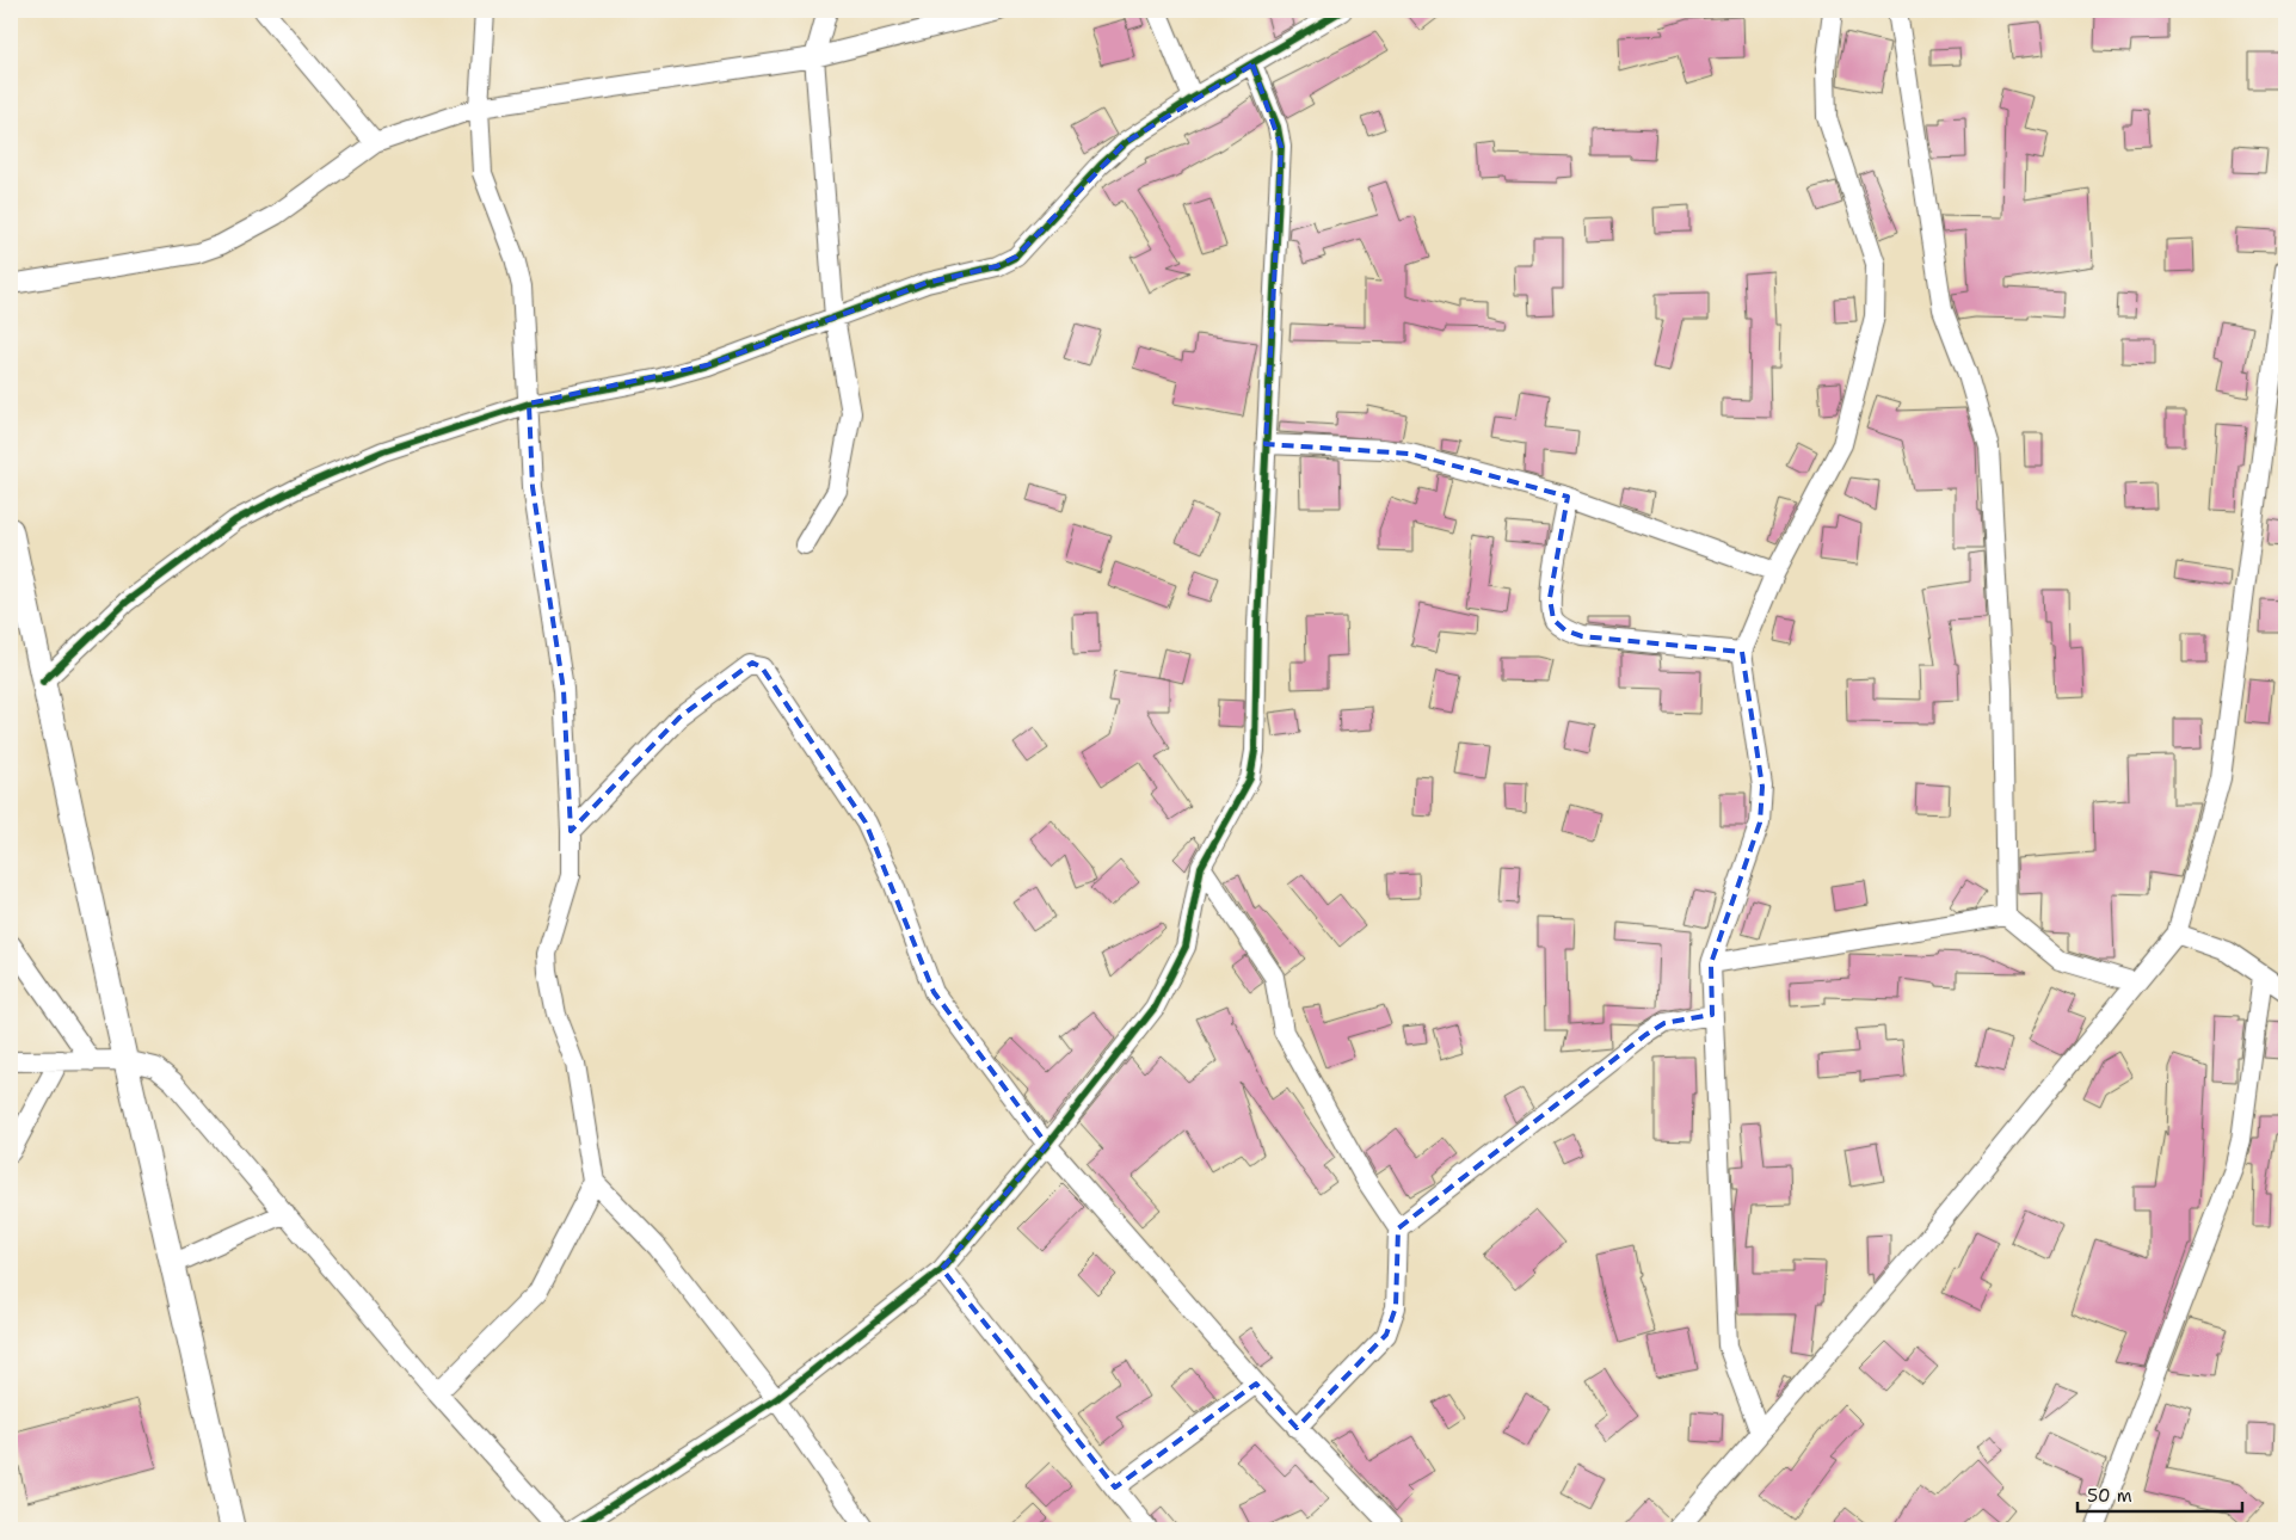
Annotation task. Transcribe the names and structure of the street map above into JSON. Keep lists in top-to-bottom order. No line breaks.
{"scale_bar":"50 m"}
